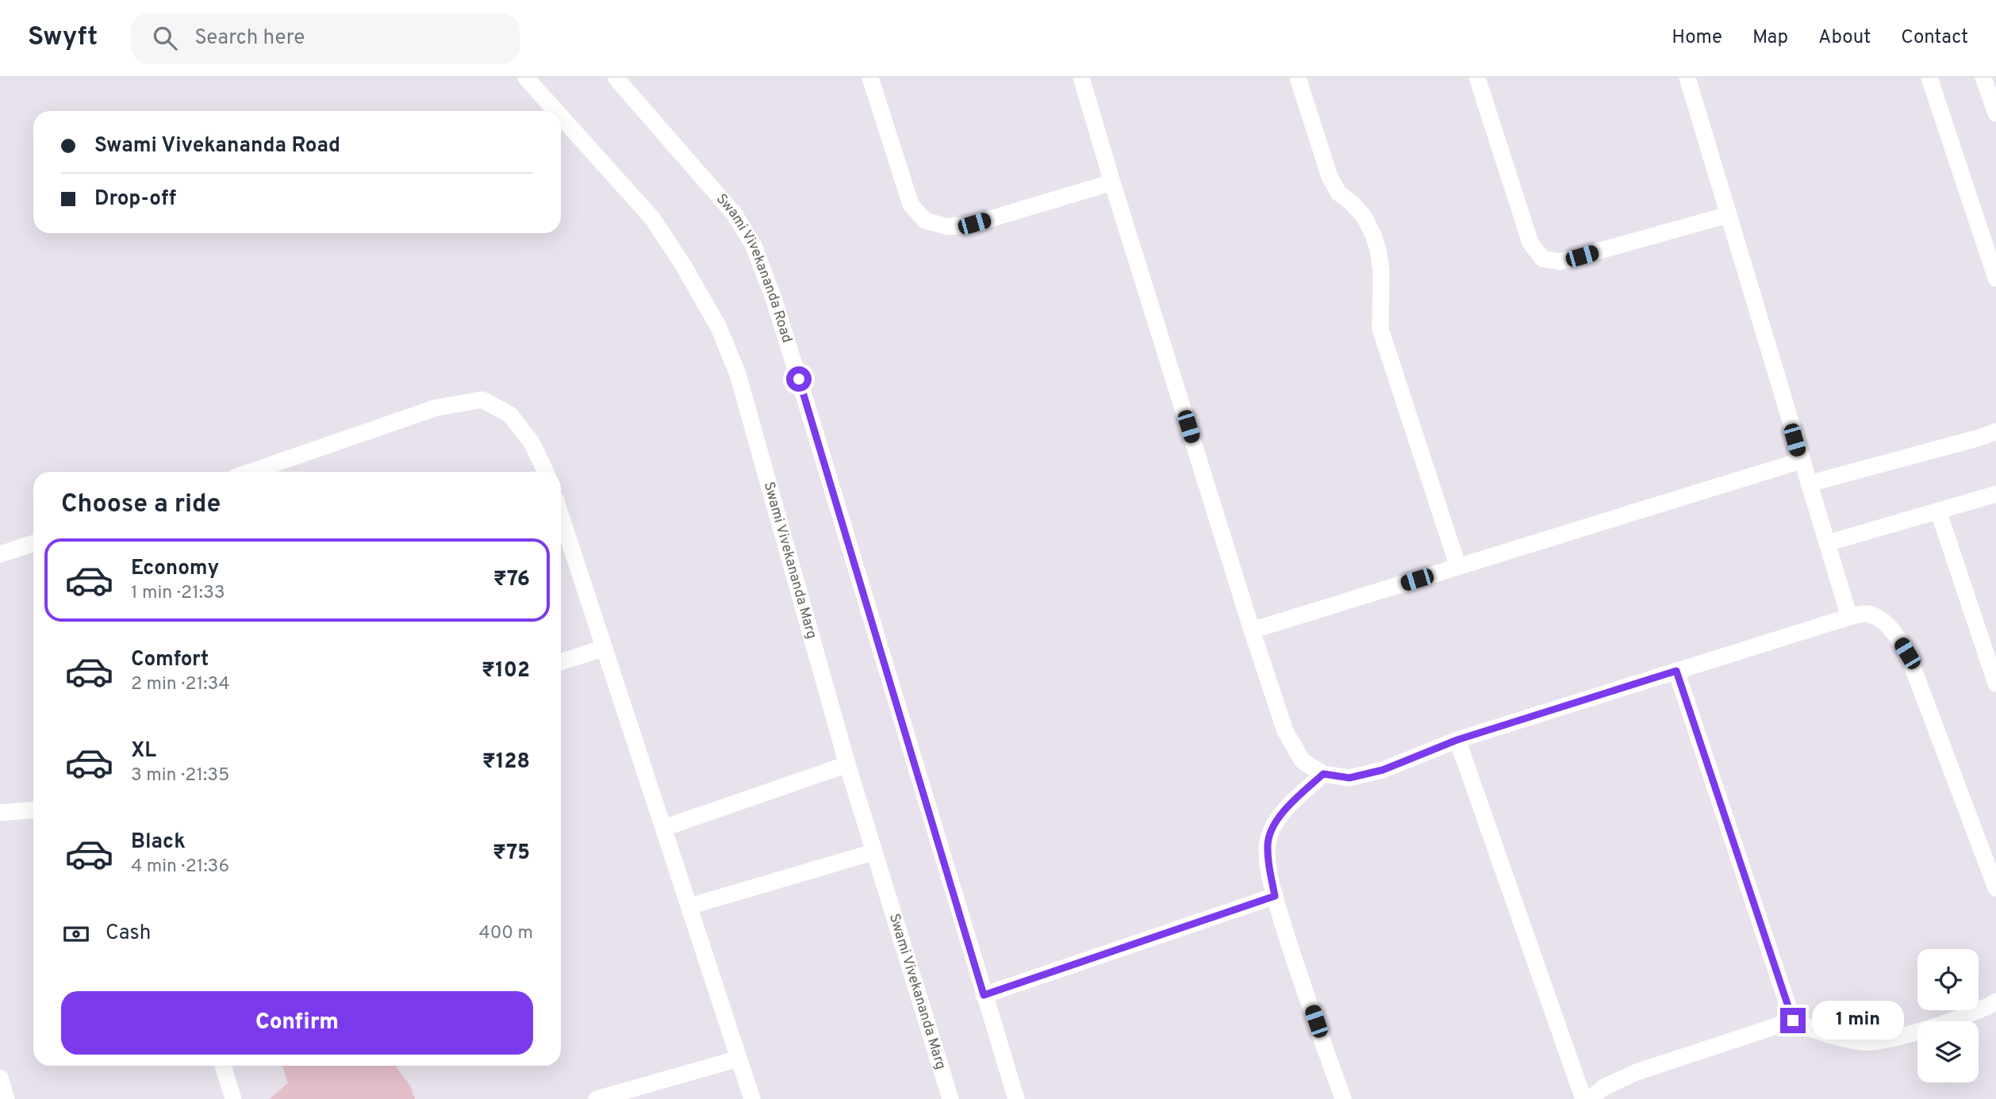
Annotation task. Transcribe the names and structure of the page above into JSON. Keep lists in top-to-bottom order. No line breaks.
{"streets":{"street":["Swami Vivekananda Road","Swami Vivekananda Marg"]},"page":{"header":"Swyft","search":"Search here","nav":["Home","Map","About","Contact"],"banner":["Swami Vivekananda Road","Drop-off"],"heading":"Choose a ride","list":[{"name":"Economy","note":"1 min · 21:33","value":"₹76"},{"name":"Comfort","note":"2 min · 21:34","value":"₹102"},{"name":"XL","note":"3 min · 21:35","value":"₹128"},{"name":"Black","note":"4 min · 21:36","value":"₹75"}],"pay":["Cash","400 m"],"buttons":"Confirm","bubble":"1 min"}}
